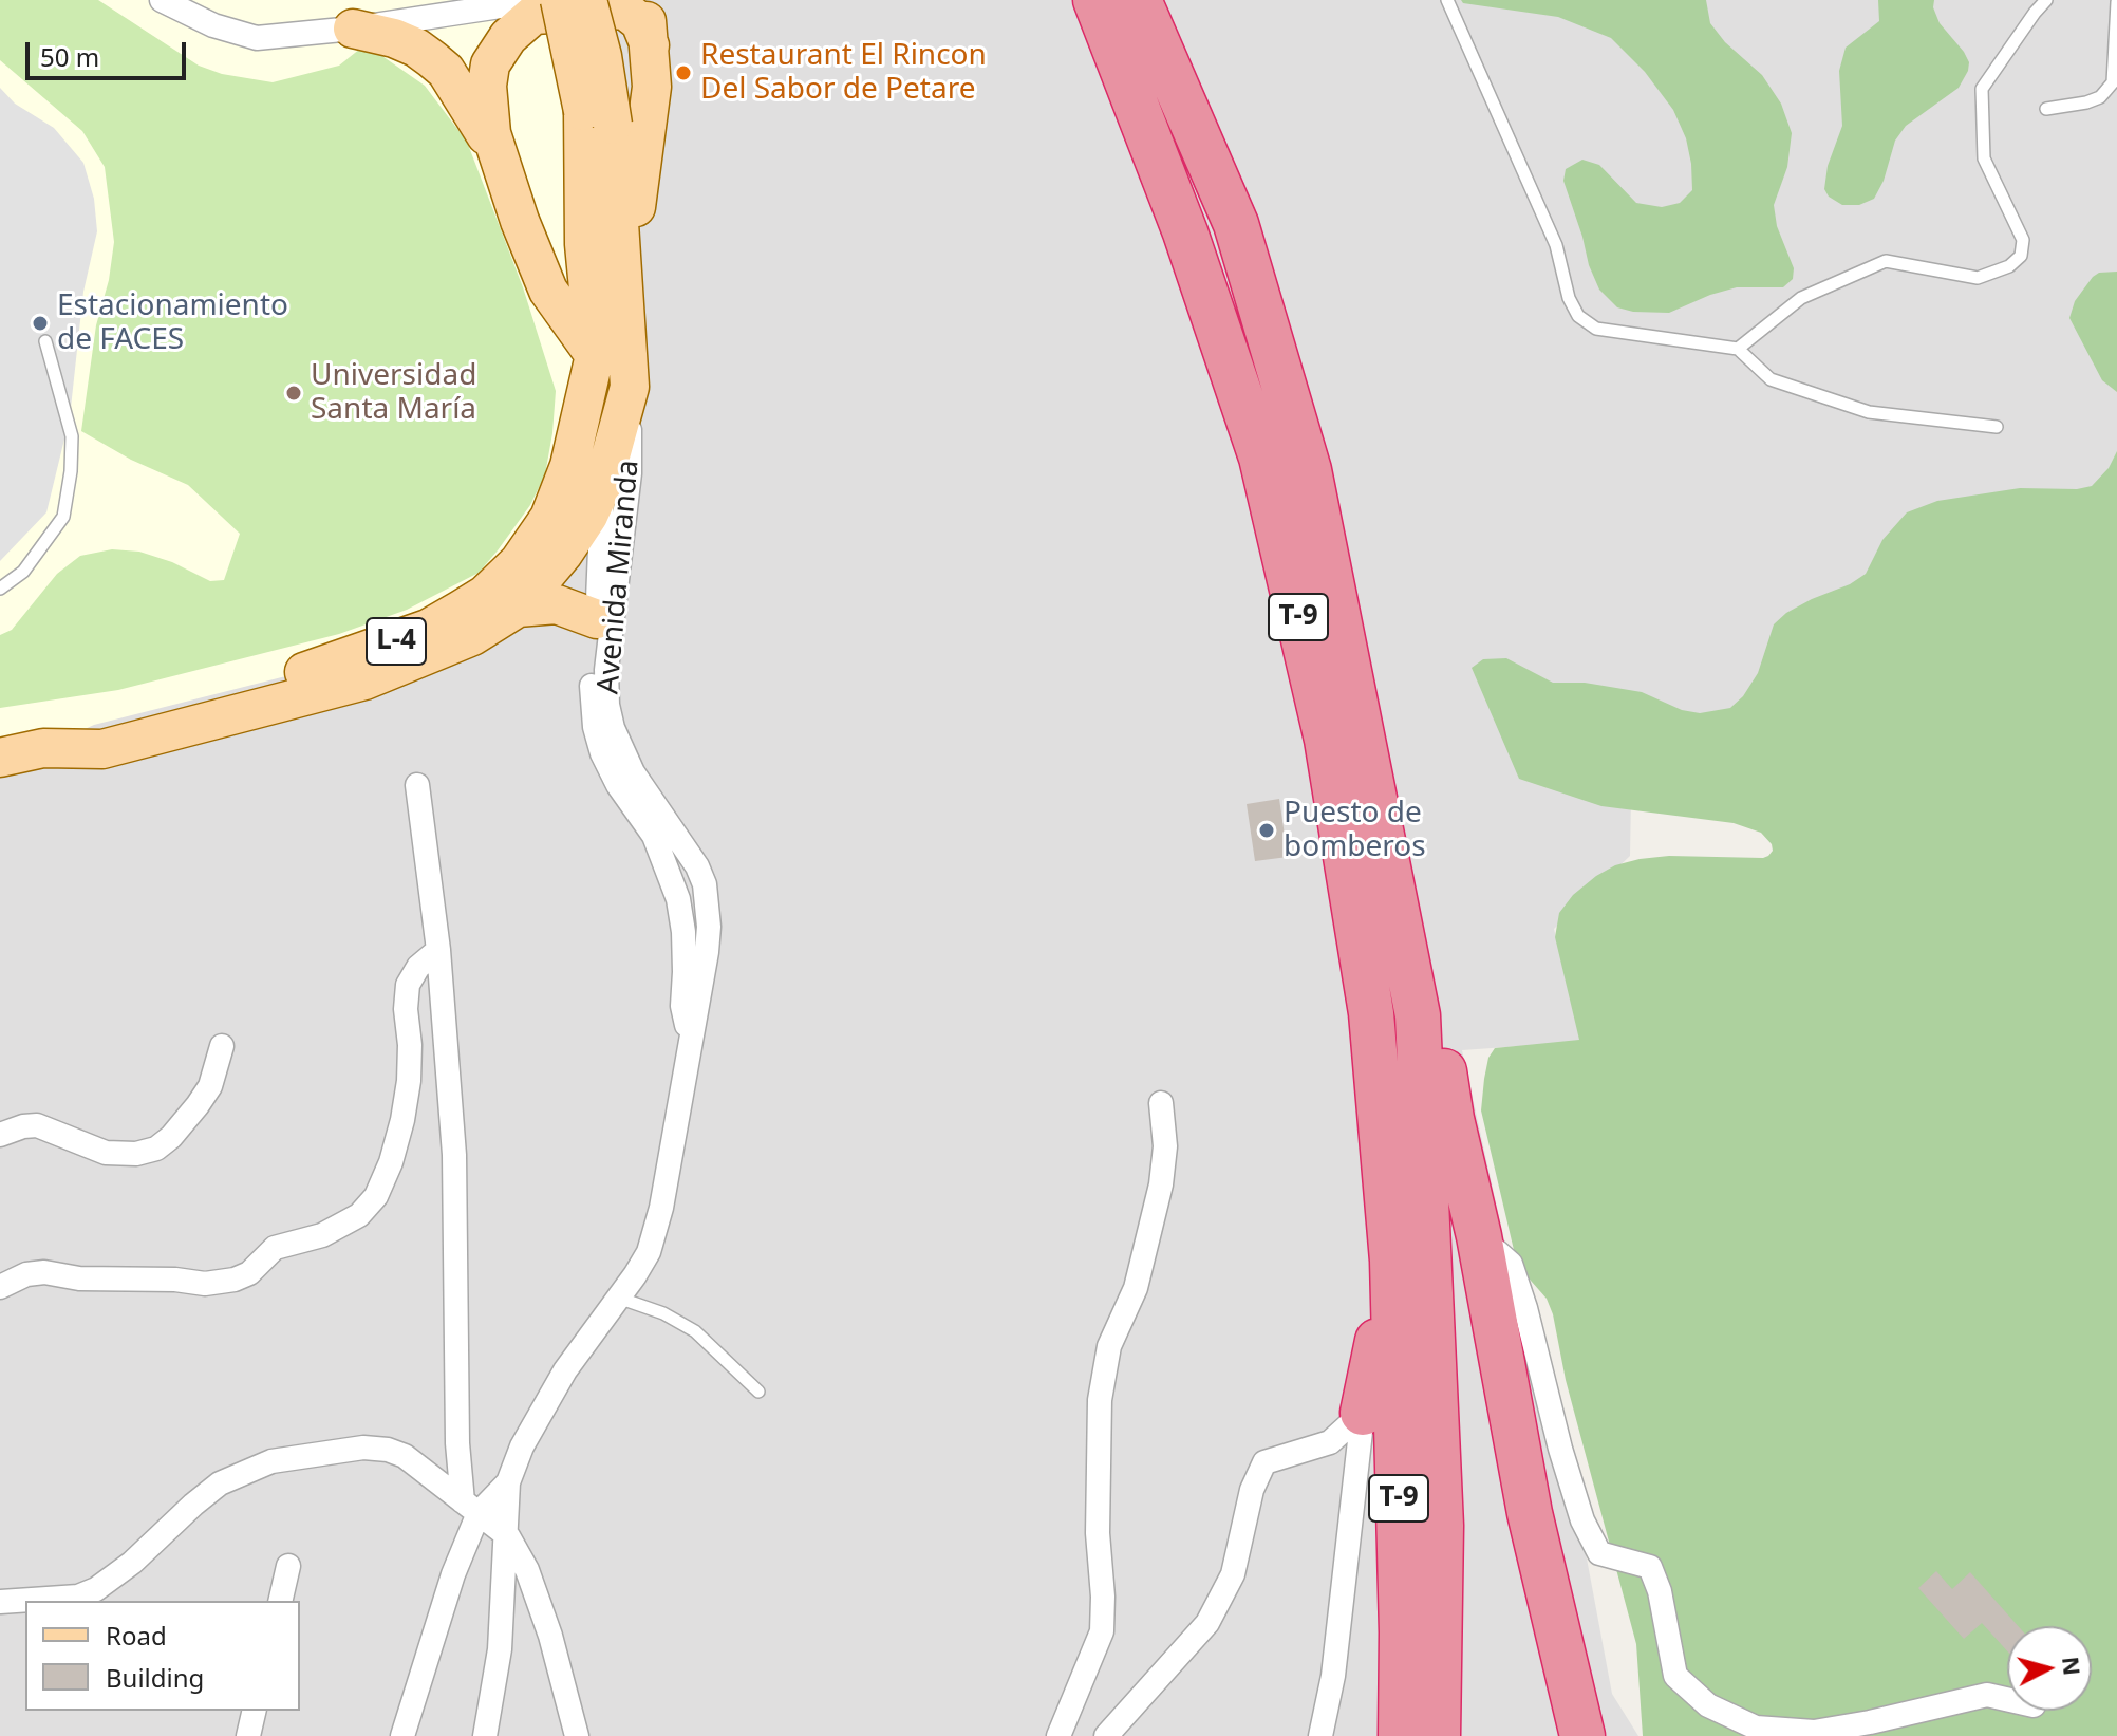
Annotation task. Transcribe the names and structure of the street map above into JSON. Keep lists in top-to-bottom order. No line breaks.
{"streets":{"highway":["T-9"],"main road":["L-4"],"street":["Avenida Miranda"]},"crossings":[["Avenida Miranda","L-4"]],"places":["Restaurant El Rincon Del Sabor de Petare","Estacionamiento de FACES","Universidad Santa María","Puesto de bomberos"],"legend":["Road","Building"],"scale_bar":"50 m","north":"right"}
